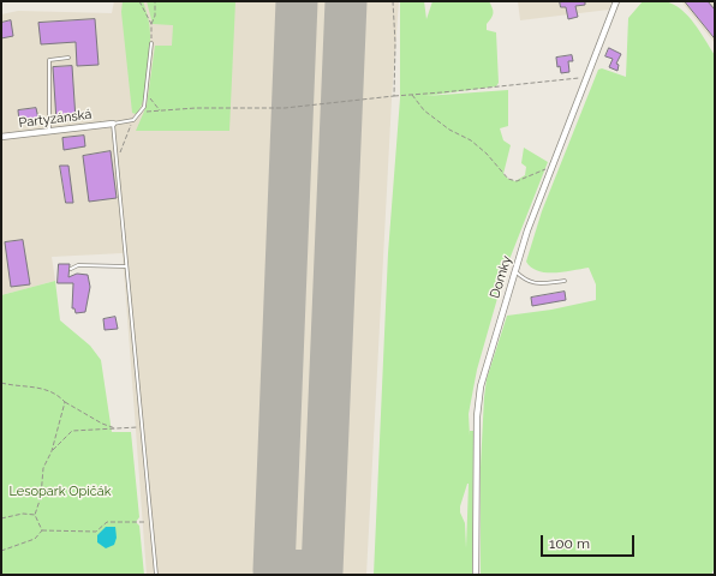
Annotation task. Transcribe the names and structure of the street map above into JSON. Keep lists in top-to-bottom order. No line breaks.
{"streets":{"street":["Partyzánská","Domky"]},"parks":["Lesopark Opičák"],"scale_bar":"100 m"}
